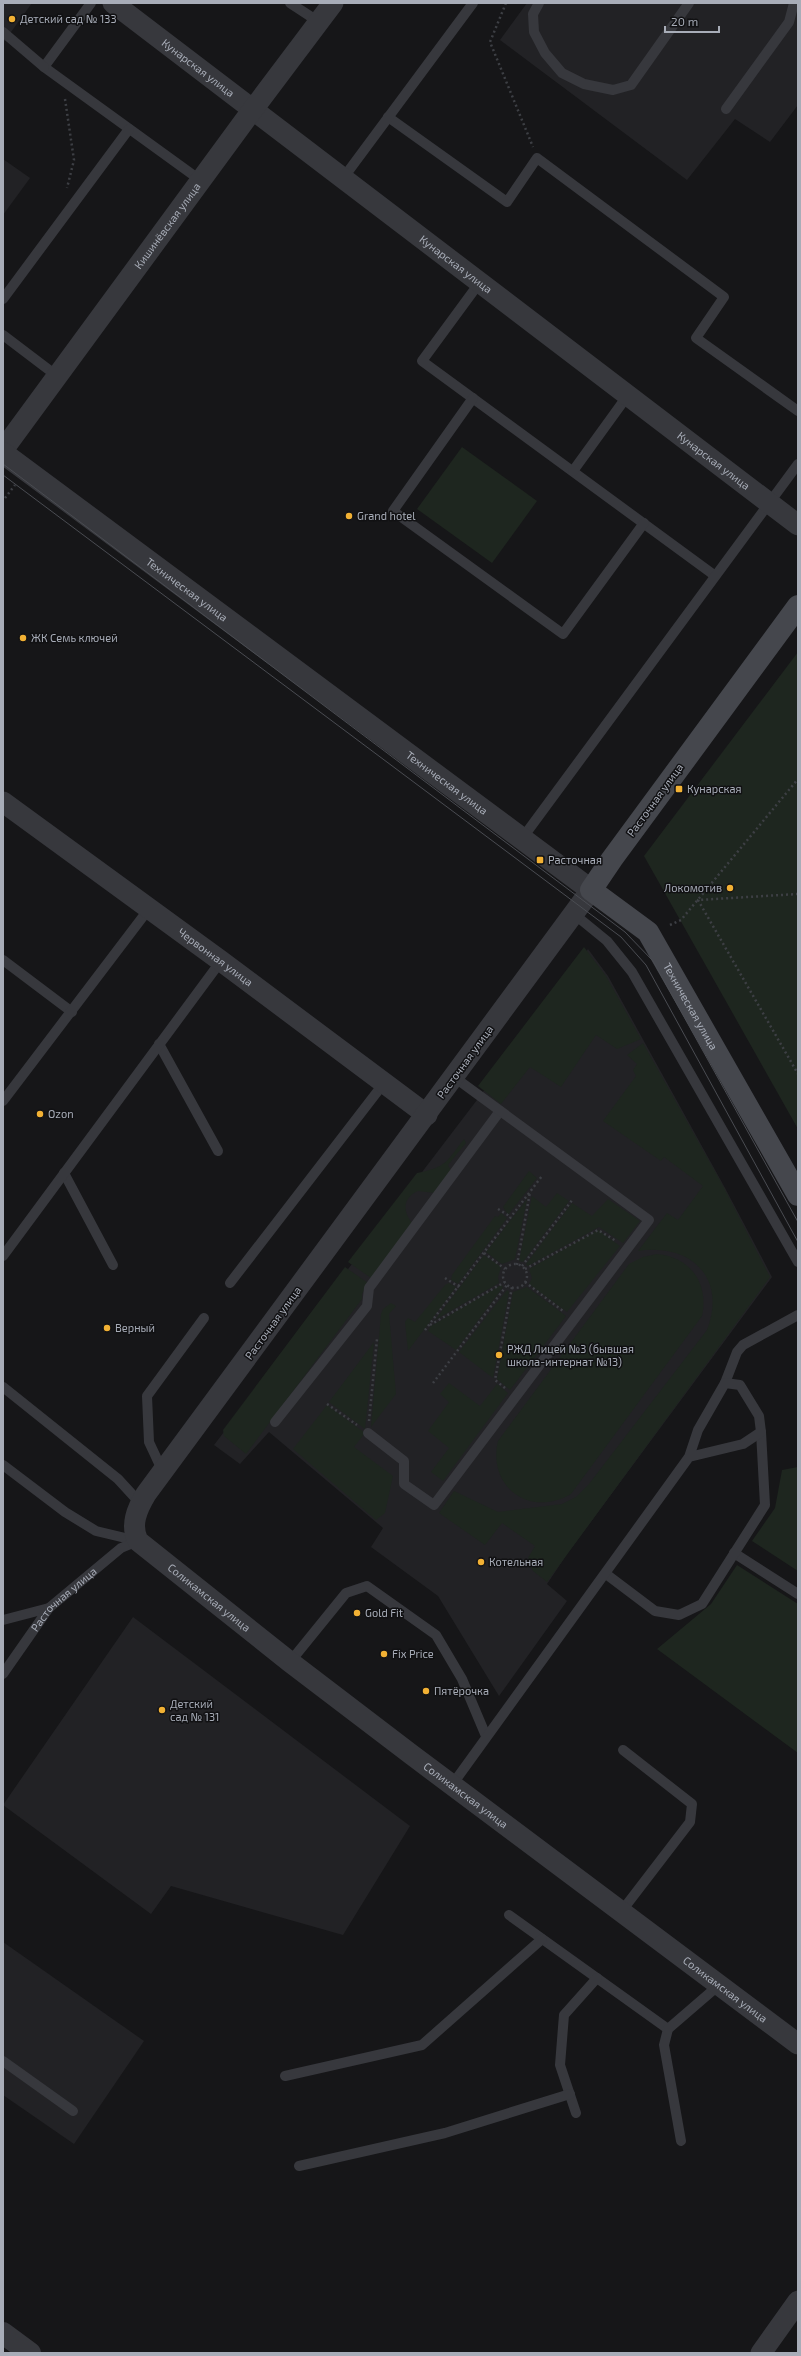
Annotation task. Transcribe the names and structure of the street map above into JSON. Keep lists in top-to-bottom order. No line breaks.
{"streets":{"main road":["Техническая улица","Расточная улица"],"street":["Кунарская улица","Кишинёвская улица","Червонная улица","Соликамская улица"]},"crossings":[["Кунарская улица","Кишинёвская улица"],["Техническая улица","Расточная улица"],["Расточная улица","Червонная улица"],["Расточная улица","Соликамская улица"]],"places":{"other":["Детский сад № 133","Grand hotel","ЖК Семь ключей","Локомотив","Ozon","Верный","РЖД Лицей №3 (бывшая школа-интернат №13)","Котельная","Gold Fit","Fix Price","Пятёрочка","Детский сад № 131"],"transit":["Кунарская","Расточная"]},"scale_bar":"20 m"}
